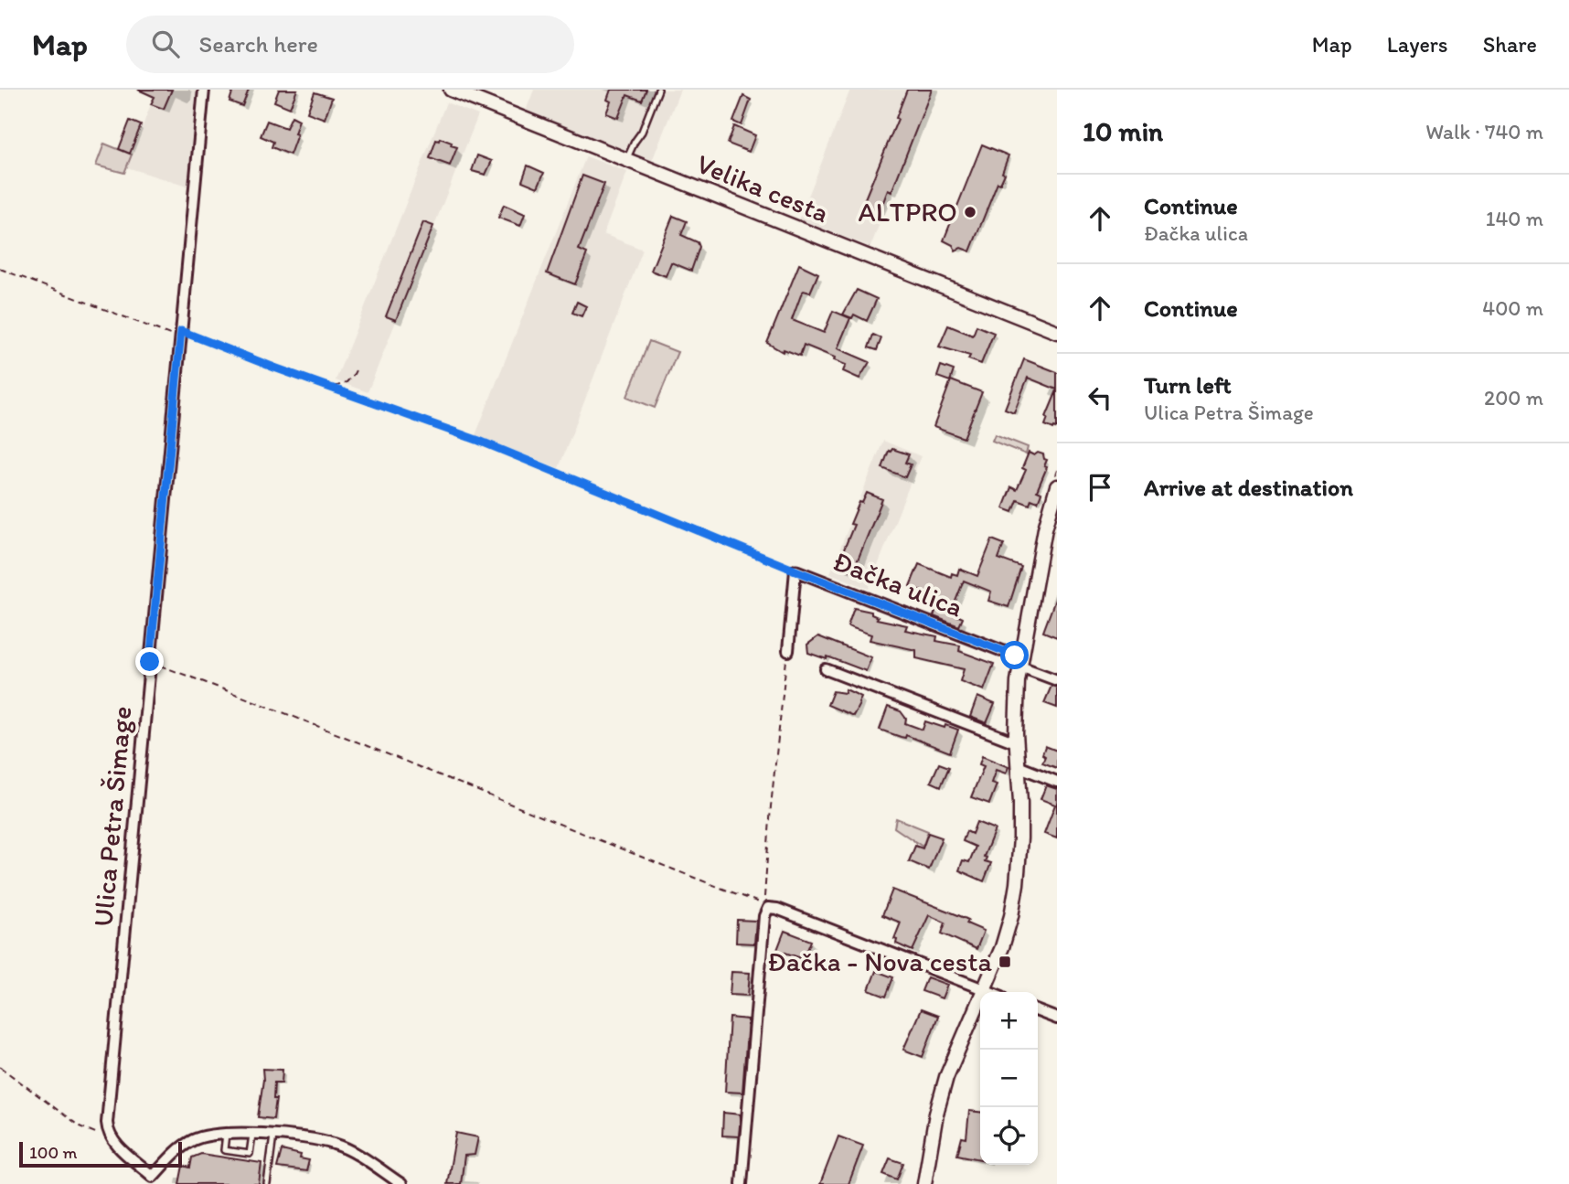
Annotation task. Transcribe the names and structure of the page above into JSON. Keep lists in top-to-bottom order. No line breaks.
{"streets":{"street":["Velika cesta","Đačka ulica","Ulica Petra Šimage"]},"places":{"other":["ALTPRO"],"transit":["Đačka - Nova cesta"]},"scale_bar":"100 m","page":{"header":"Map","search":"Search here","nav":["Map","Layers","Share"],"heading":["10 min","Walk · 740 m"],"list":[["Continue","Đačka ulica","140 m"],["Continue","400 m"],["Turn left","Ulica Petra Šimage","200 m"],"Arrive at destination"],"map_buttons":["+","−"],"scale":"100 m"}}
